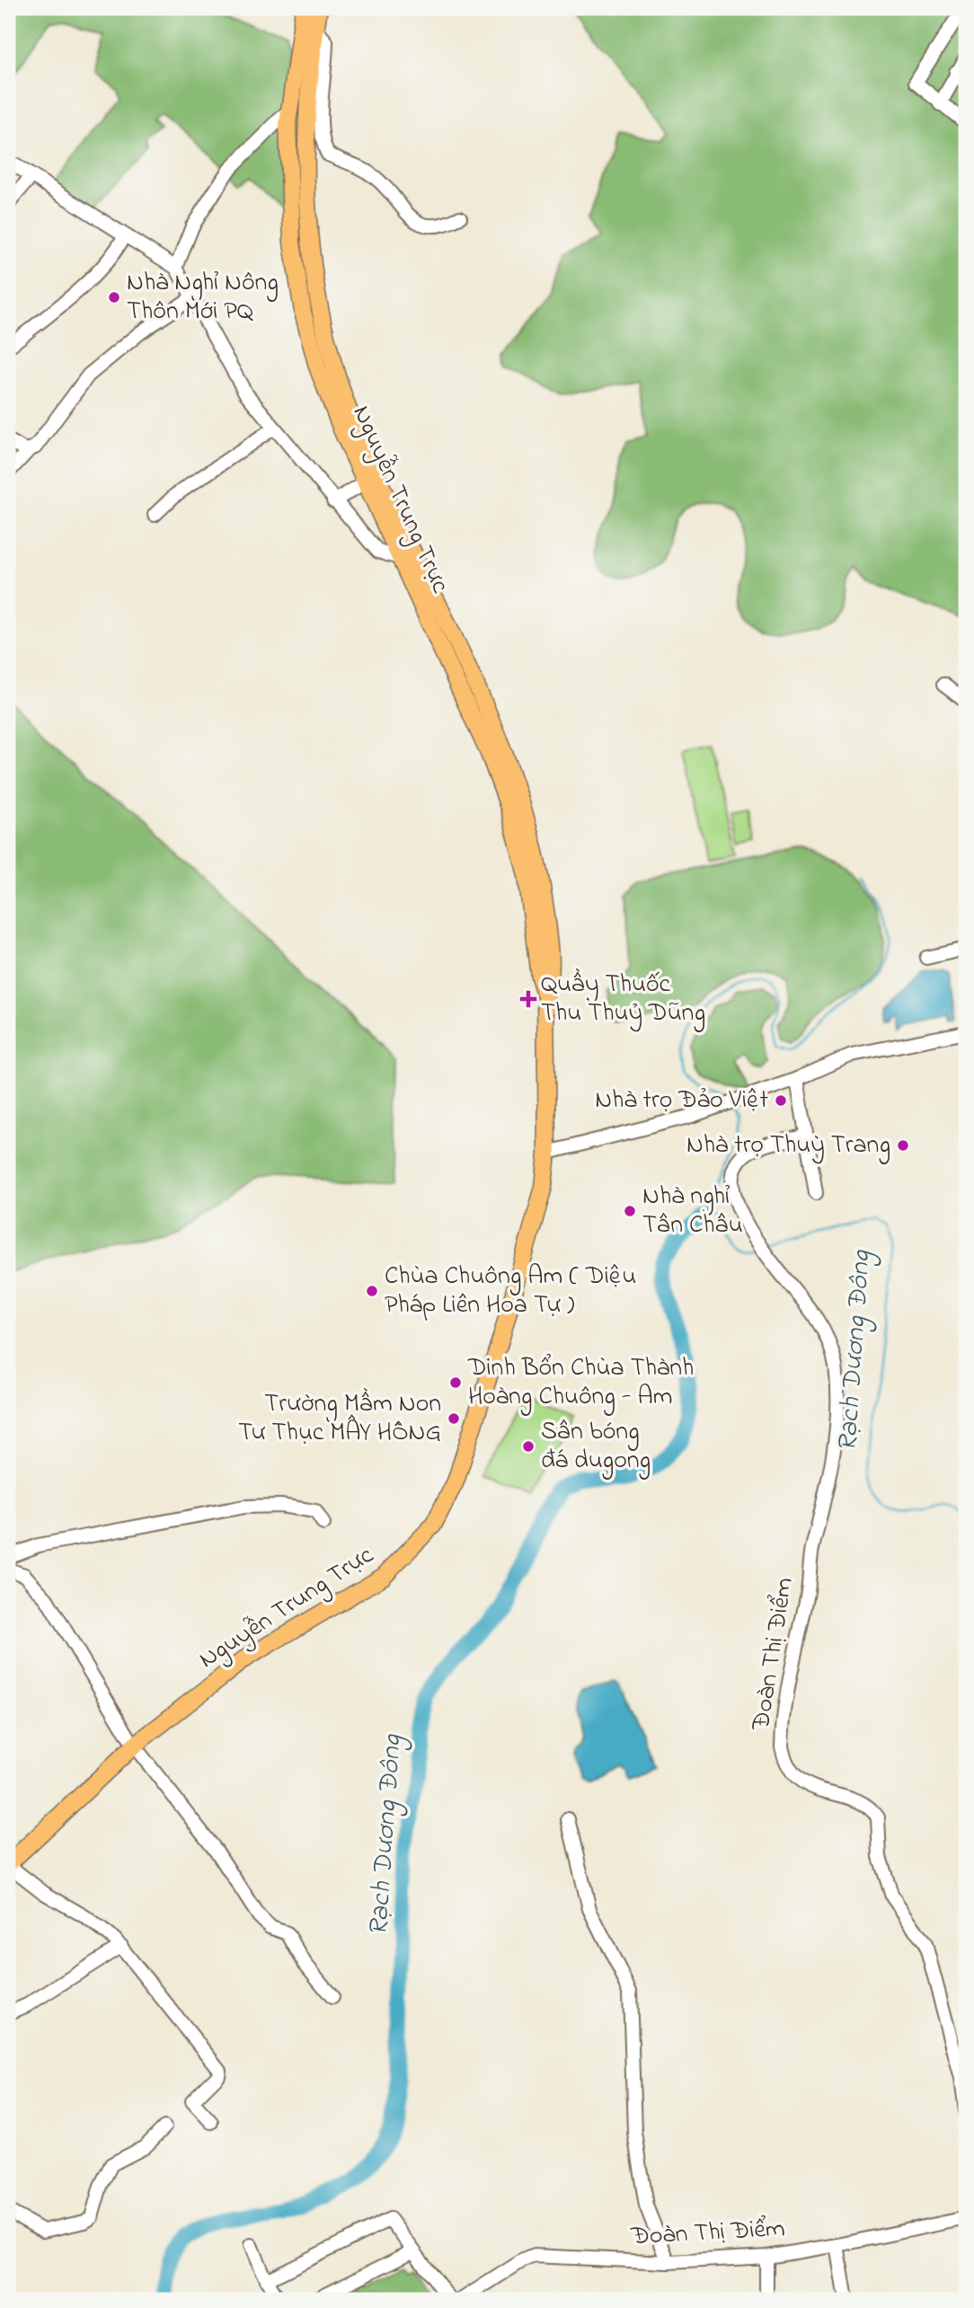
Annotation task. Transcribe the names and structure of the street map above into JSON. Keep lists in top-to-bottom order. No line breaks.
{"streets":{"main road":["Nguyễn Trung Trực"],"street":["Đoàn Thị Điểm"]},"water":["Rạch Dương Đông"],"places":{"other":["Nhà Nghỉ Nông Thôn Mới PQ","Nhà trọ Đảo Việt","Nhà trọ Thuỳ Trang","Nhà nghỉ Tân Châu","Chùa Chuông Am ( Diệu Pháp Liên Hoa Tự )","Dinh Bổn Chùa Thành Hoàng Chuông - Am","Trường Mầm Non Tư Thục MÂY HỒNG","Sân bóng đá dugong"],"health":["Quầy Thuốc Thu Thuỷ Dũng"]}}
